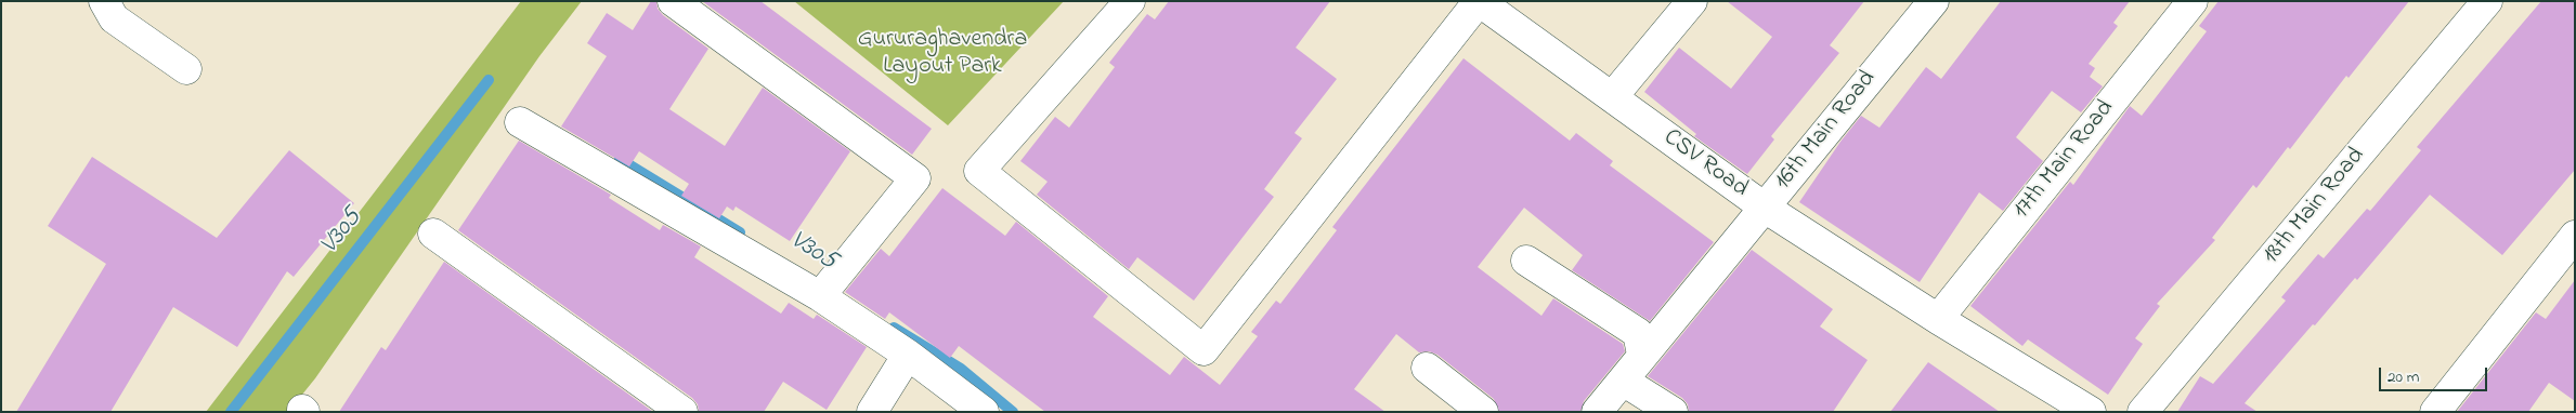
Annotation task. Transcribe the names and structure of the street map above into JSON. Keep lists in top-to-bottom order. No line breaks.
{"streets":{"street":["16th Main Road","17th Main Road","CSV Road","18th Main Road"]},"crossings":[["16th Main Road","CSV Road"],["17th Main Road","CSV Road"]],"water":["V305"],"parks":["Gururaghavendra Layout Park"],"scale_bar":"20 m"}
